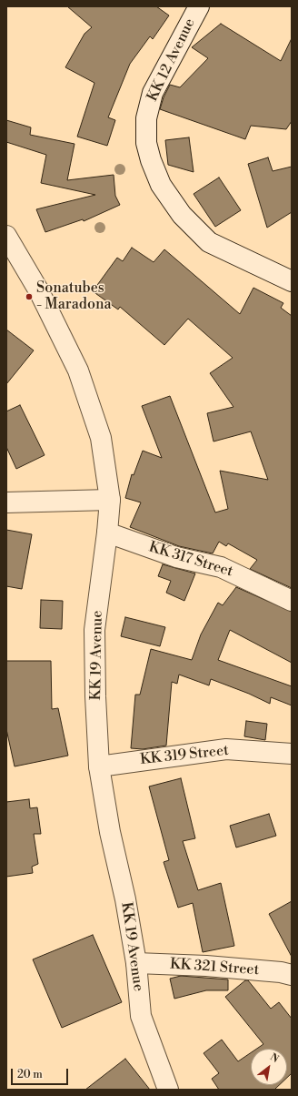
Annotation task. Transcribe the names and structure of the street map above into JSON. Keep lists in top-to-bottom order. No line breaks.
{"streets":{"street":["KK 12 Avenue","KK 317 Street","KK 19 Avenue","KK 319 Street","KK 321 Street"]},"crossings":[["KK 317 Street","KK 19 Avenue"],["KK 19 Avenue","KK 319 Street"],["KK 19 Avenue","KK 321 Street"]],"places":["Sonatubes - Maradona"],"scale_bar":"20 m","north":"top right"}
